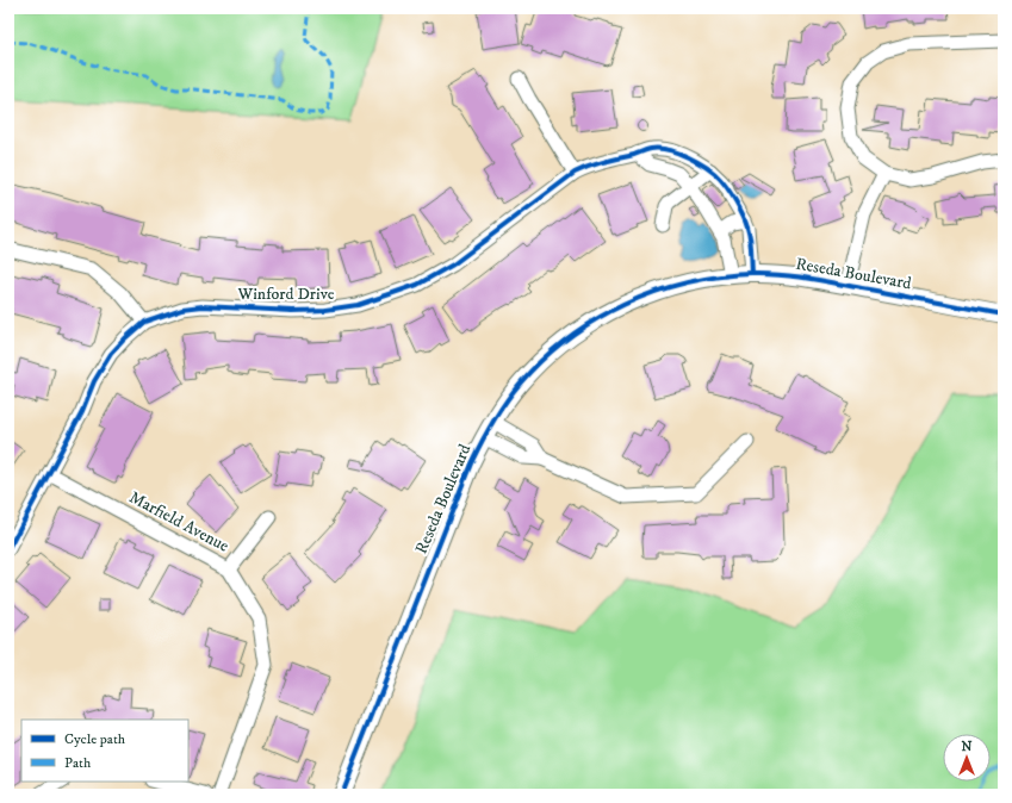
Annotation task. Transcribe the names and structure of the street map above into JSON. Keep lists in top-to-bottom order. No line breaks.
{"streets":{"main road":["Reseda Boulevard"],"street":["Winford Drive","Marfield Avenue"]},"crossings":[["Reseda Boulevard","Winford Drive"],["Winford Drive","Marfield Avenue"]],"legend":["Cycle path","Path"],"north":"top"}
